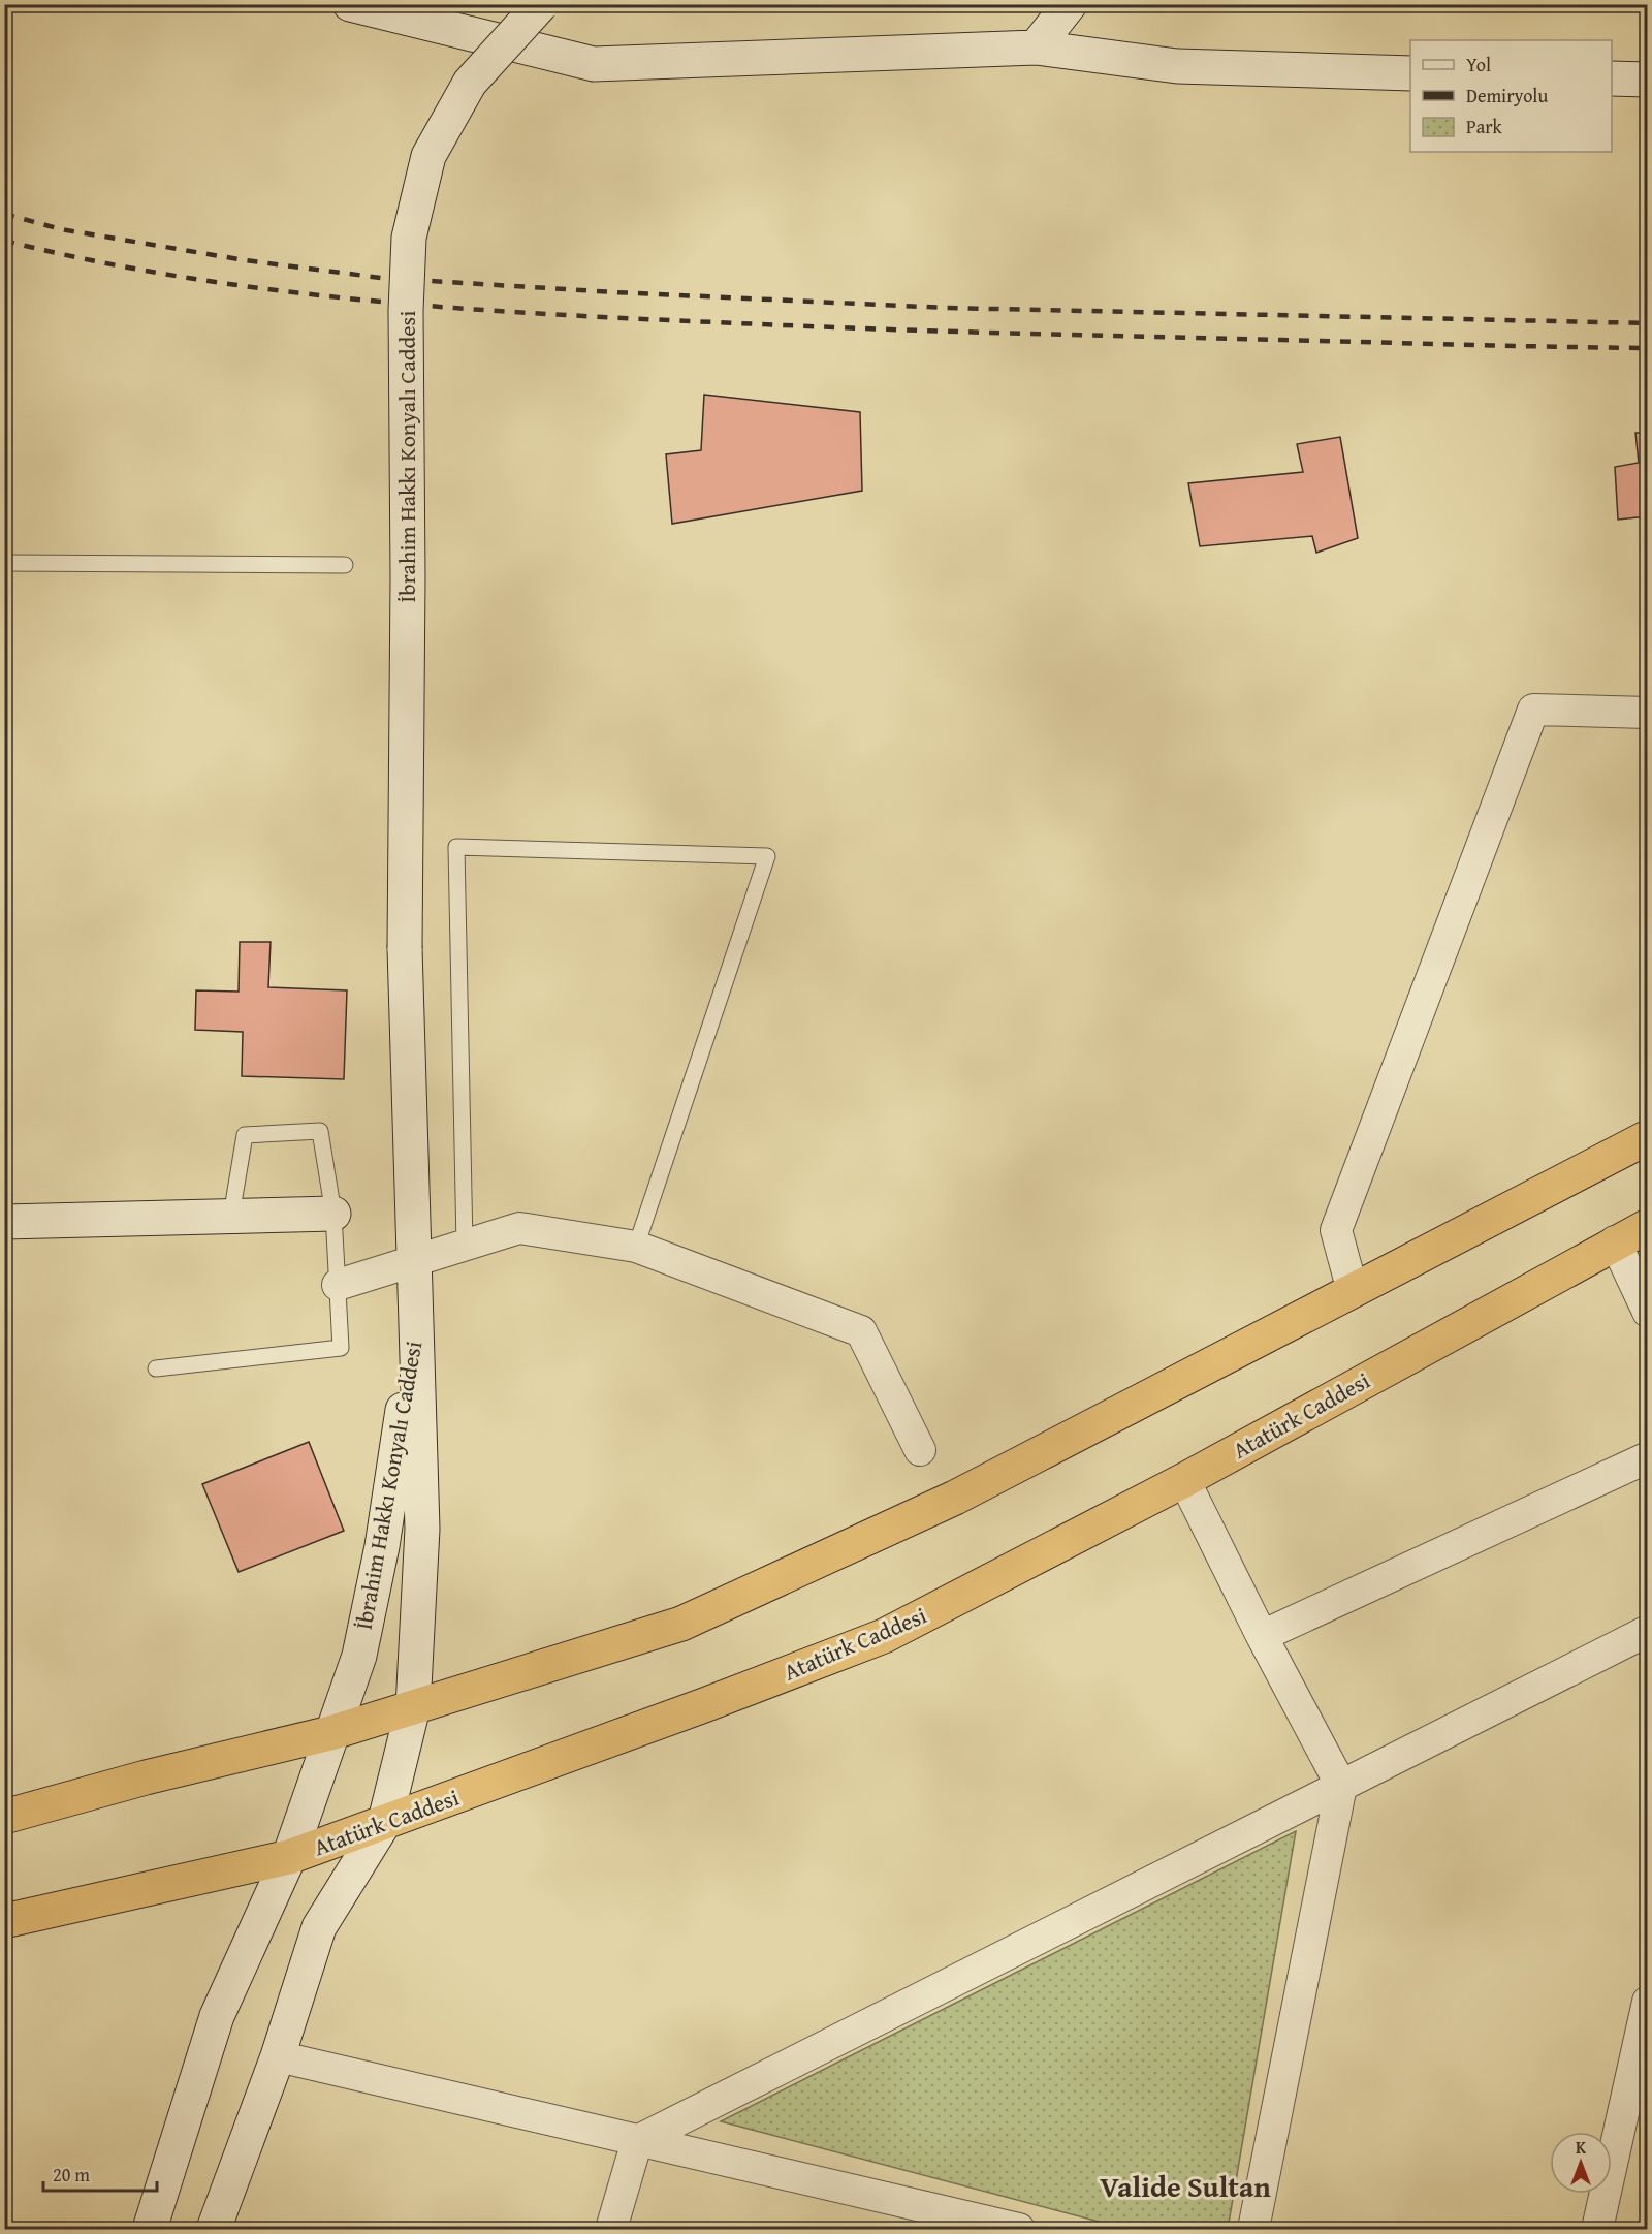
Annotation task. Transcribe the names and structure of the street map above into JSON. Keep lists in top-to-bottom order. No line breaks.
{"streets":{"highway":["Atatürk Caddesi"],"main road":["İbrahim Hakkı Konyalı Caddesi"]},"crossings":[["İbrahim Hakkı Konyalı Caddesi","Atatürk Caddesi"]],"districts":["Valide Sultan"],"legend":["Yol","Demiryolu","Park"],"scale_bar":"20 m","north":"top"}
